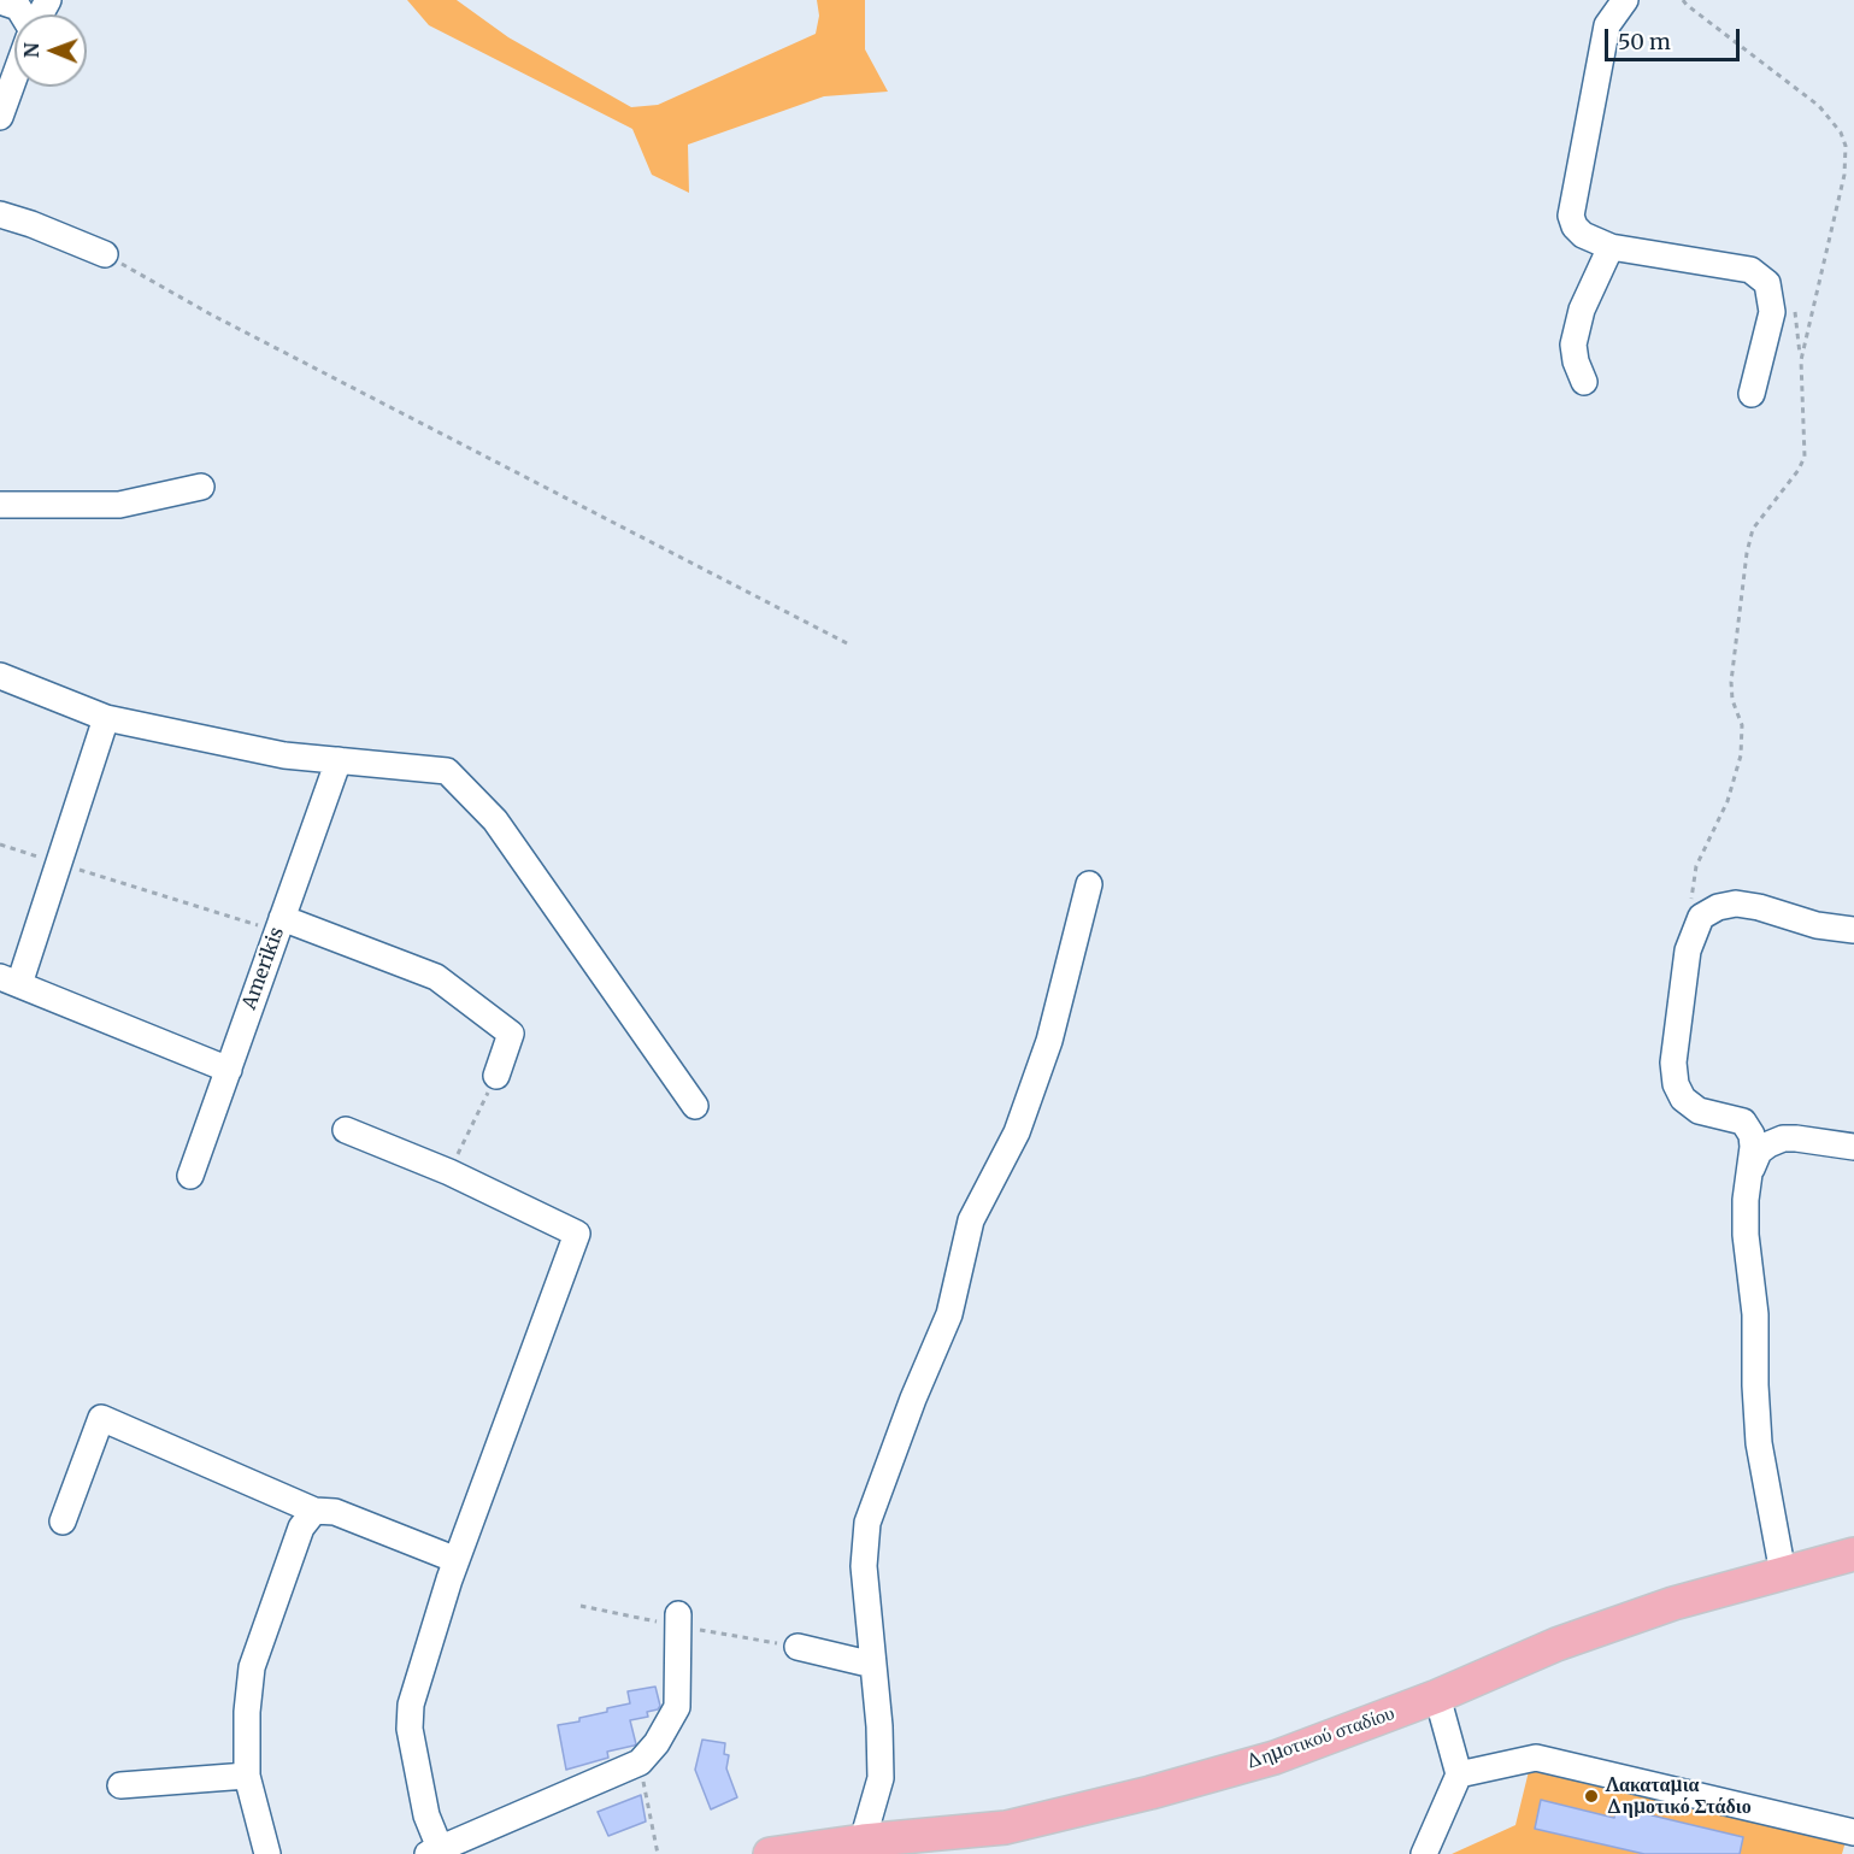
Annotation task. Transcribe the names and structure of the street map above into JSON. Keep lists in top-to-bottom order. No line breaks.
{"streets":{"main road":["Δημοτικού σταδίου"],"street":["Amerikis"]},"places":["Λακαταμια Δημοτικό Στάδιο"],"scale_bar":"50 m","north":"left"}
